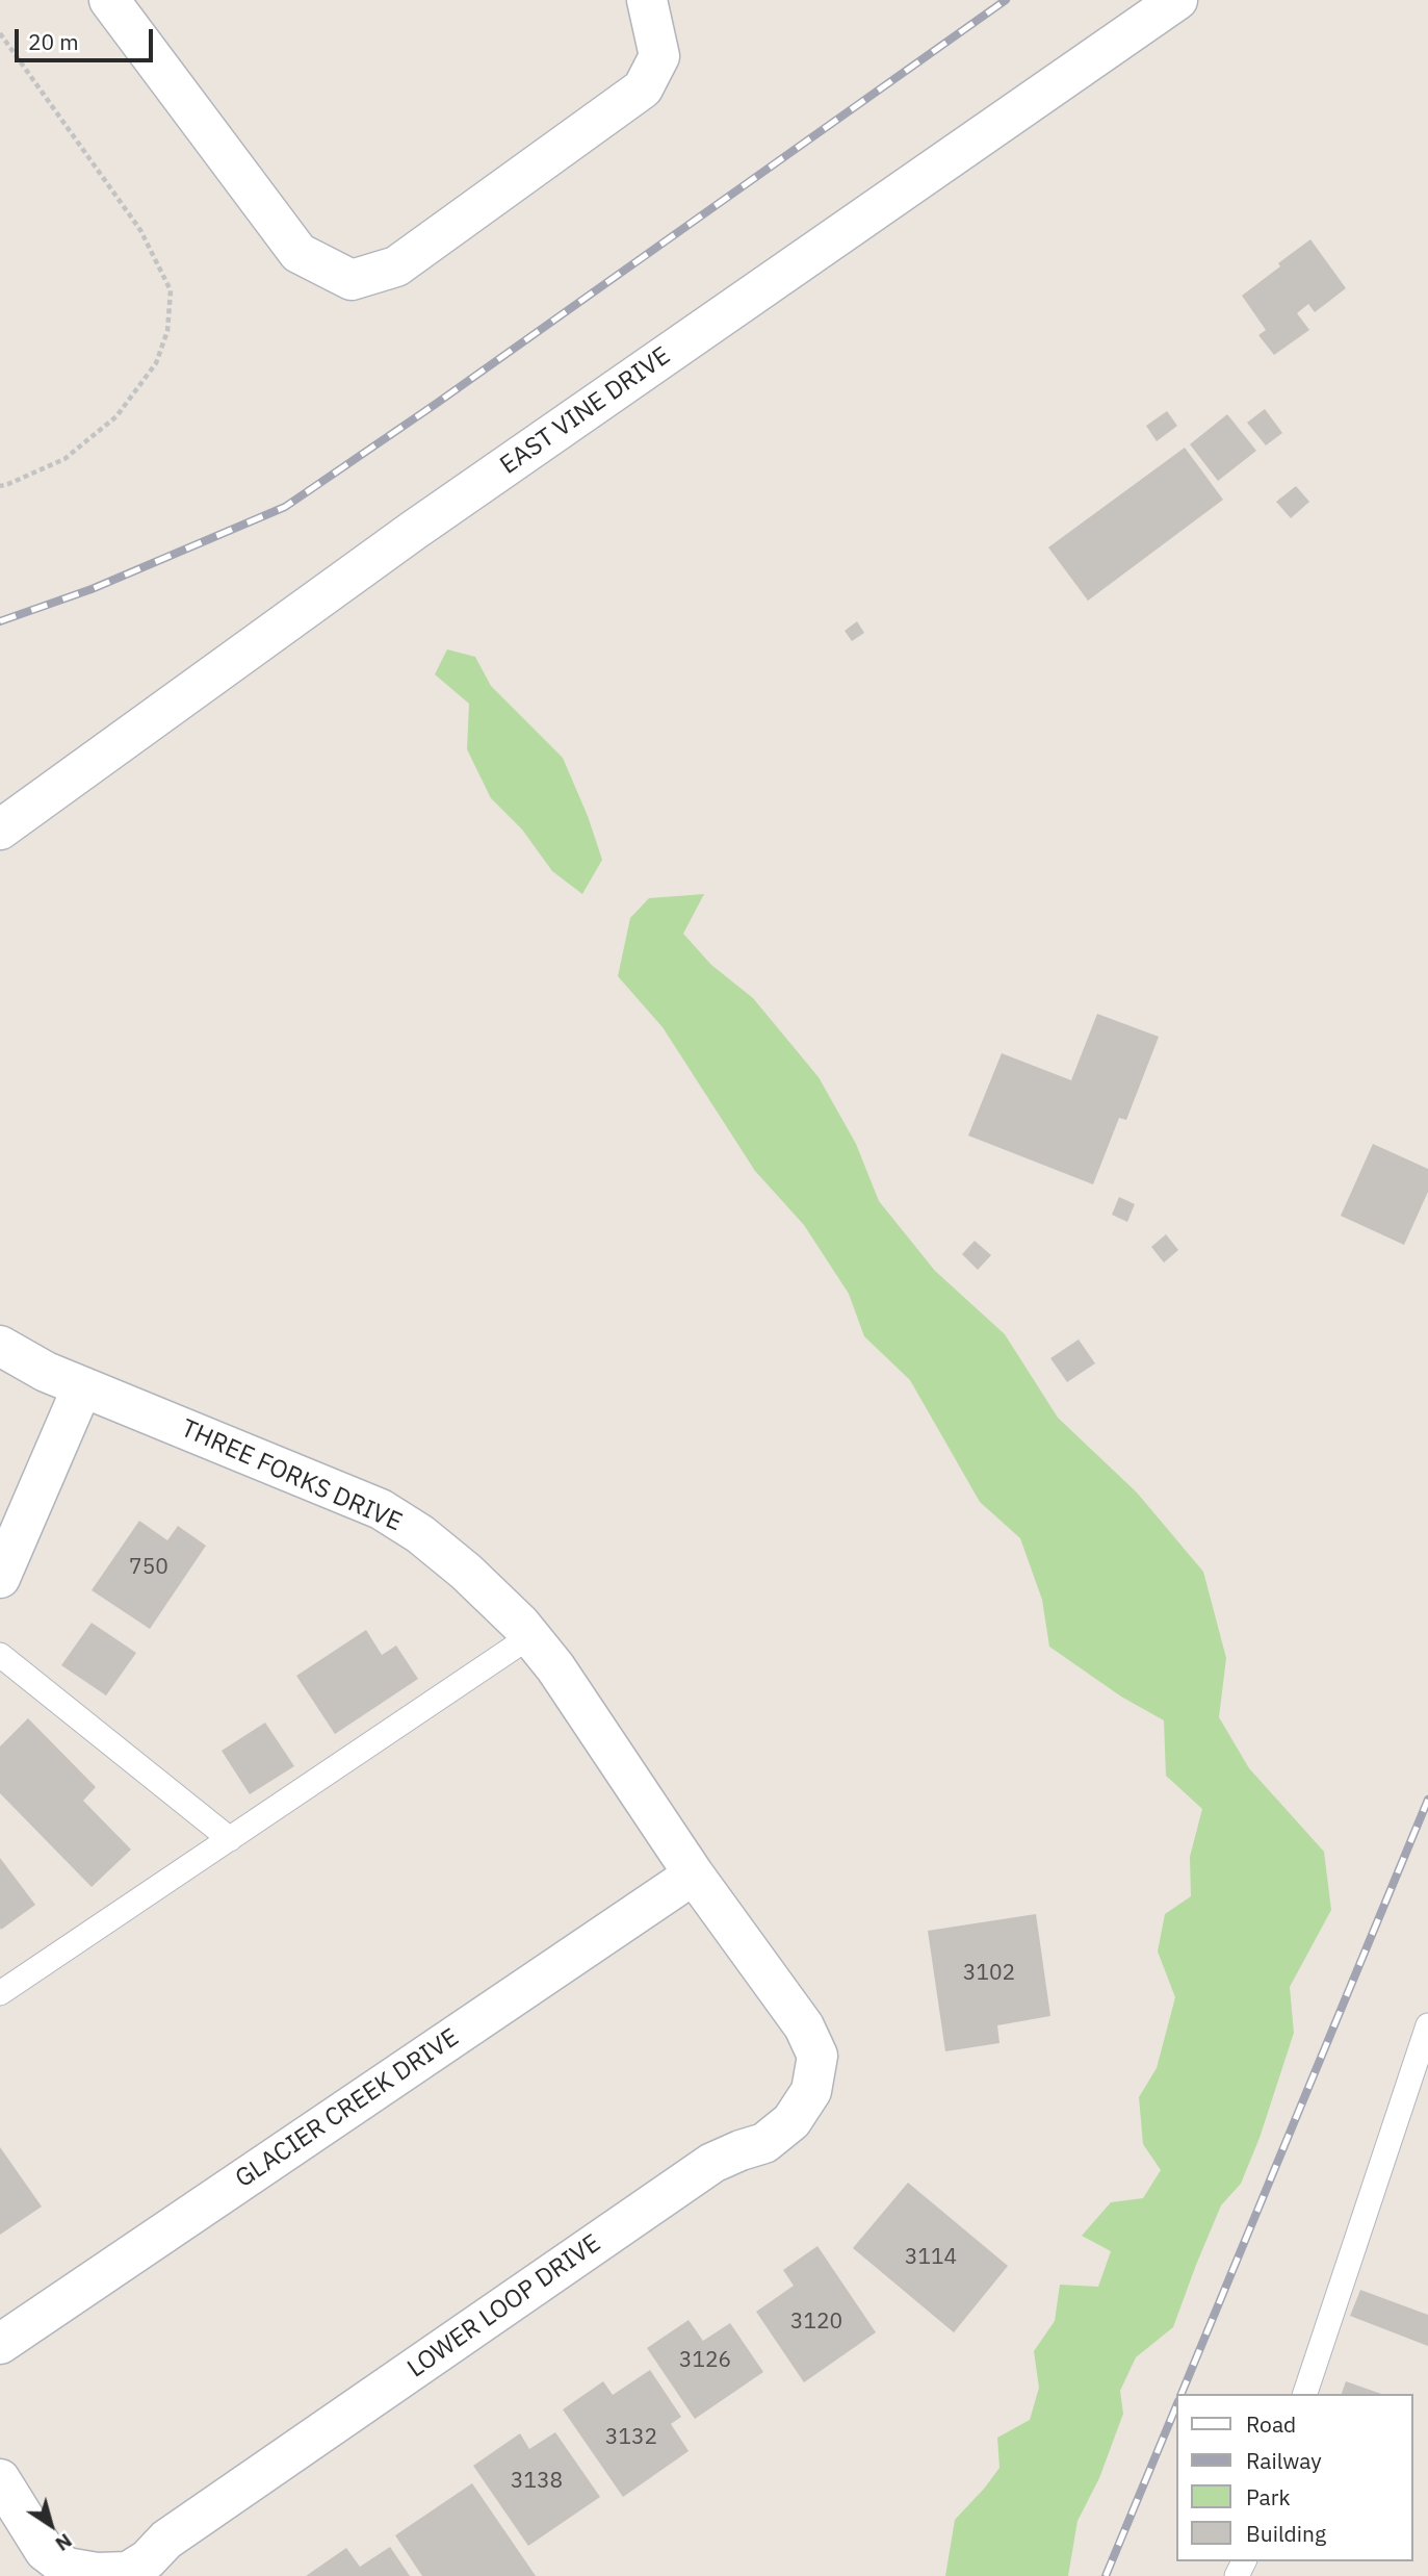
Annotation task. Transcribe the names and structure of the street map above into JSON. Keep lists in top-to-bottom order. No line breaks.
{"streets":{"street":["EAST VINE DRIVE","THREE FORKS DRIVE","GLACIER CREEK DRIVE","LOWER LOOP DRIVE"]},"crossings":[["THREE FORKS DRIVE","GLACIER CREEK DRIVE"],["THREE FORKS DRIVE","LOWER LOOP DRIVE"],["GLACIER CREEK DRIVE","LOWER LOOP DRIVE"]],"house_numbers":["750","3102","3114","3120","3126","3132","3138"],"legend":["Road","Railway","Park","Building"],"scale_bar":"20 m","north":"bottom right"}
